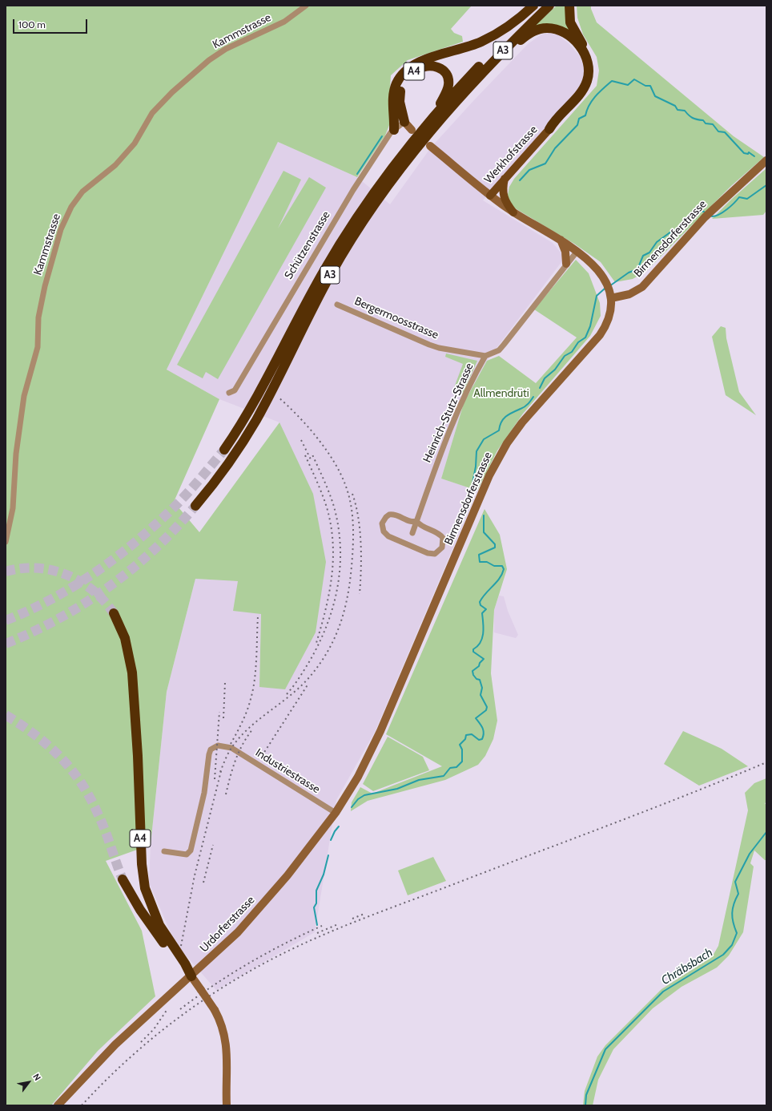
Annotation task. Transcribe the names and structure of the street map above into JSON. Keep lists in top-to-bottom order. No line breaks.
{"streets":{"highway":["A3","A4"],"main road":["Werkhofstrasse","Birmensdorferstrasse","Urdorferstrasse"],"street":["Kammstrasse","Schützenstrasse","Bergermoosstrasse","Heinrich-Stutz-Strasse","Industriestrasse"]},"crossings":[["A3","A4"],["A4","Schützenstrasse"],["A4","Urdorferstrasse"],["Birmensdorferstrasse","Urdorferstrasse"],["Bergermoosstrasse","Heinrich-Stutz-Strasse"],["Industriestrasse","Urdorferstrasse"]],"water":["Chräbsbach"],"parks":["Allmendrüti"],"scale_bar":"100 m","north":"top right"}
